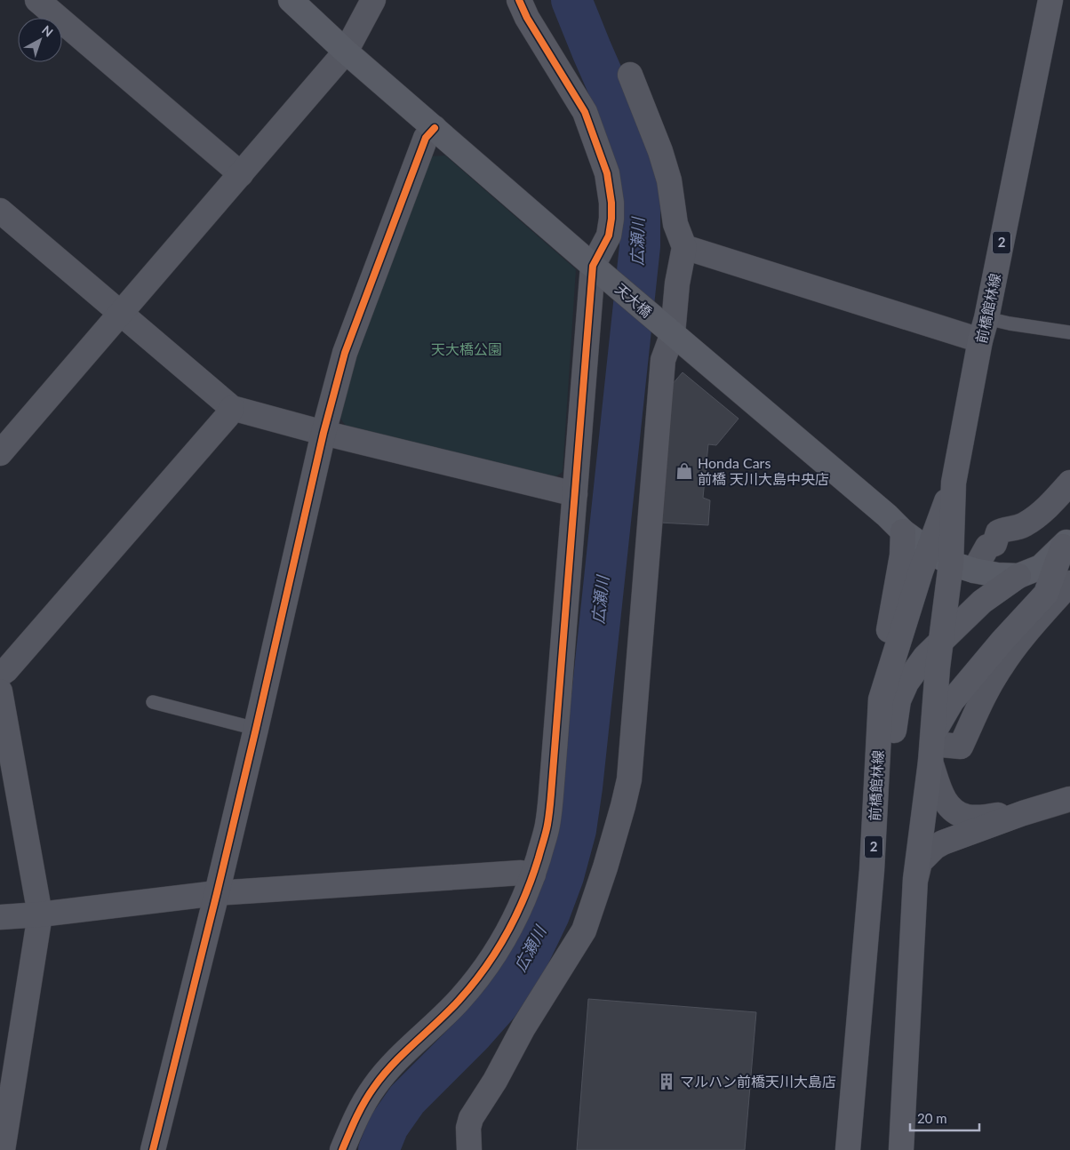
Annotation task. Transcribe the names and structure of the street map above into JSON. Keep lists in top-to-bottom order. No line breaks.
{"streets":{"main road":["2","前橋館林線"],"street":["天大橋"]},"crossings":[["天大橋","前橋館林線"]],"water":["広瀬川"],"parks":["天大橋公園"],"places":{"shop":["Honda Cars 前橋 天川大島中央店"],"building":["マルハン前橋天川大島店"]},"scale_bar":"20 m","north":"top right"}
